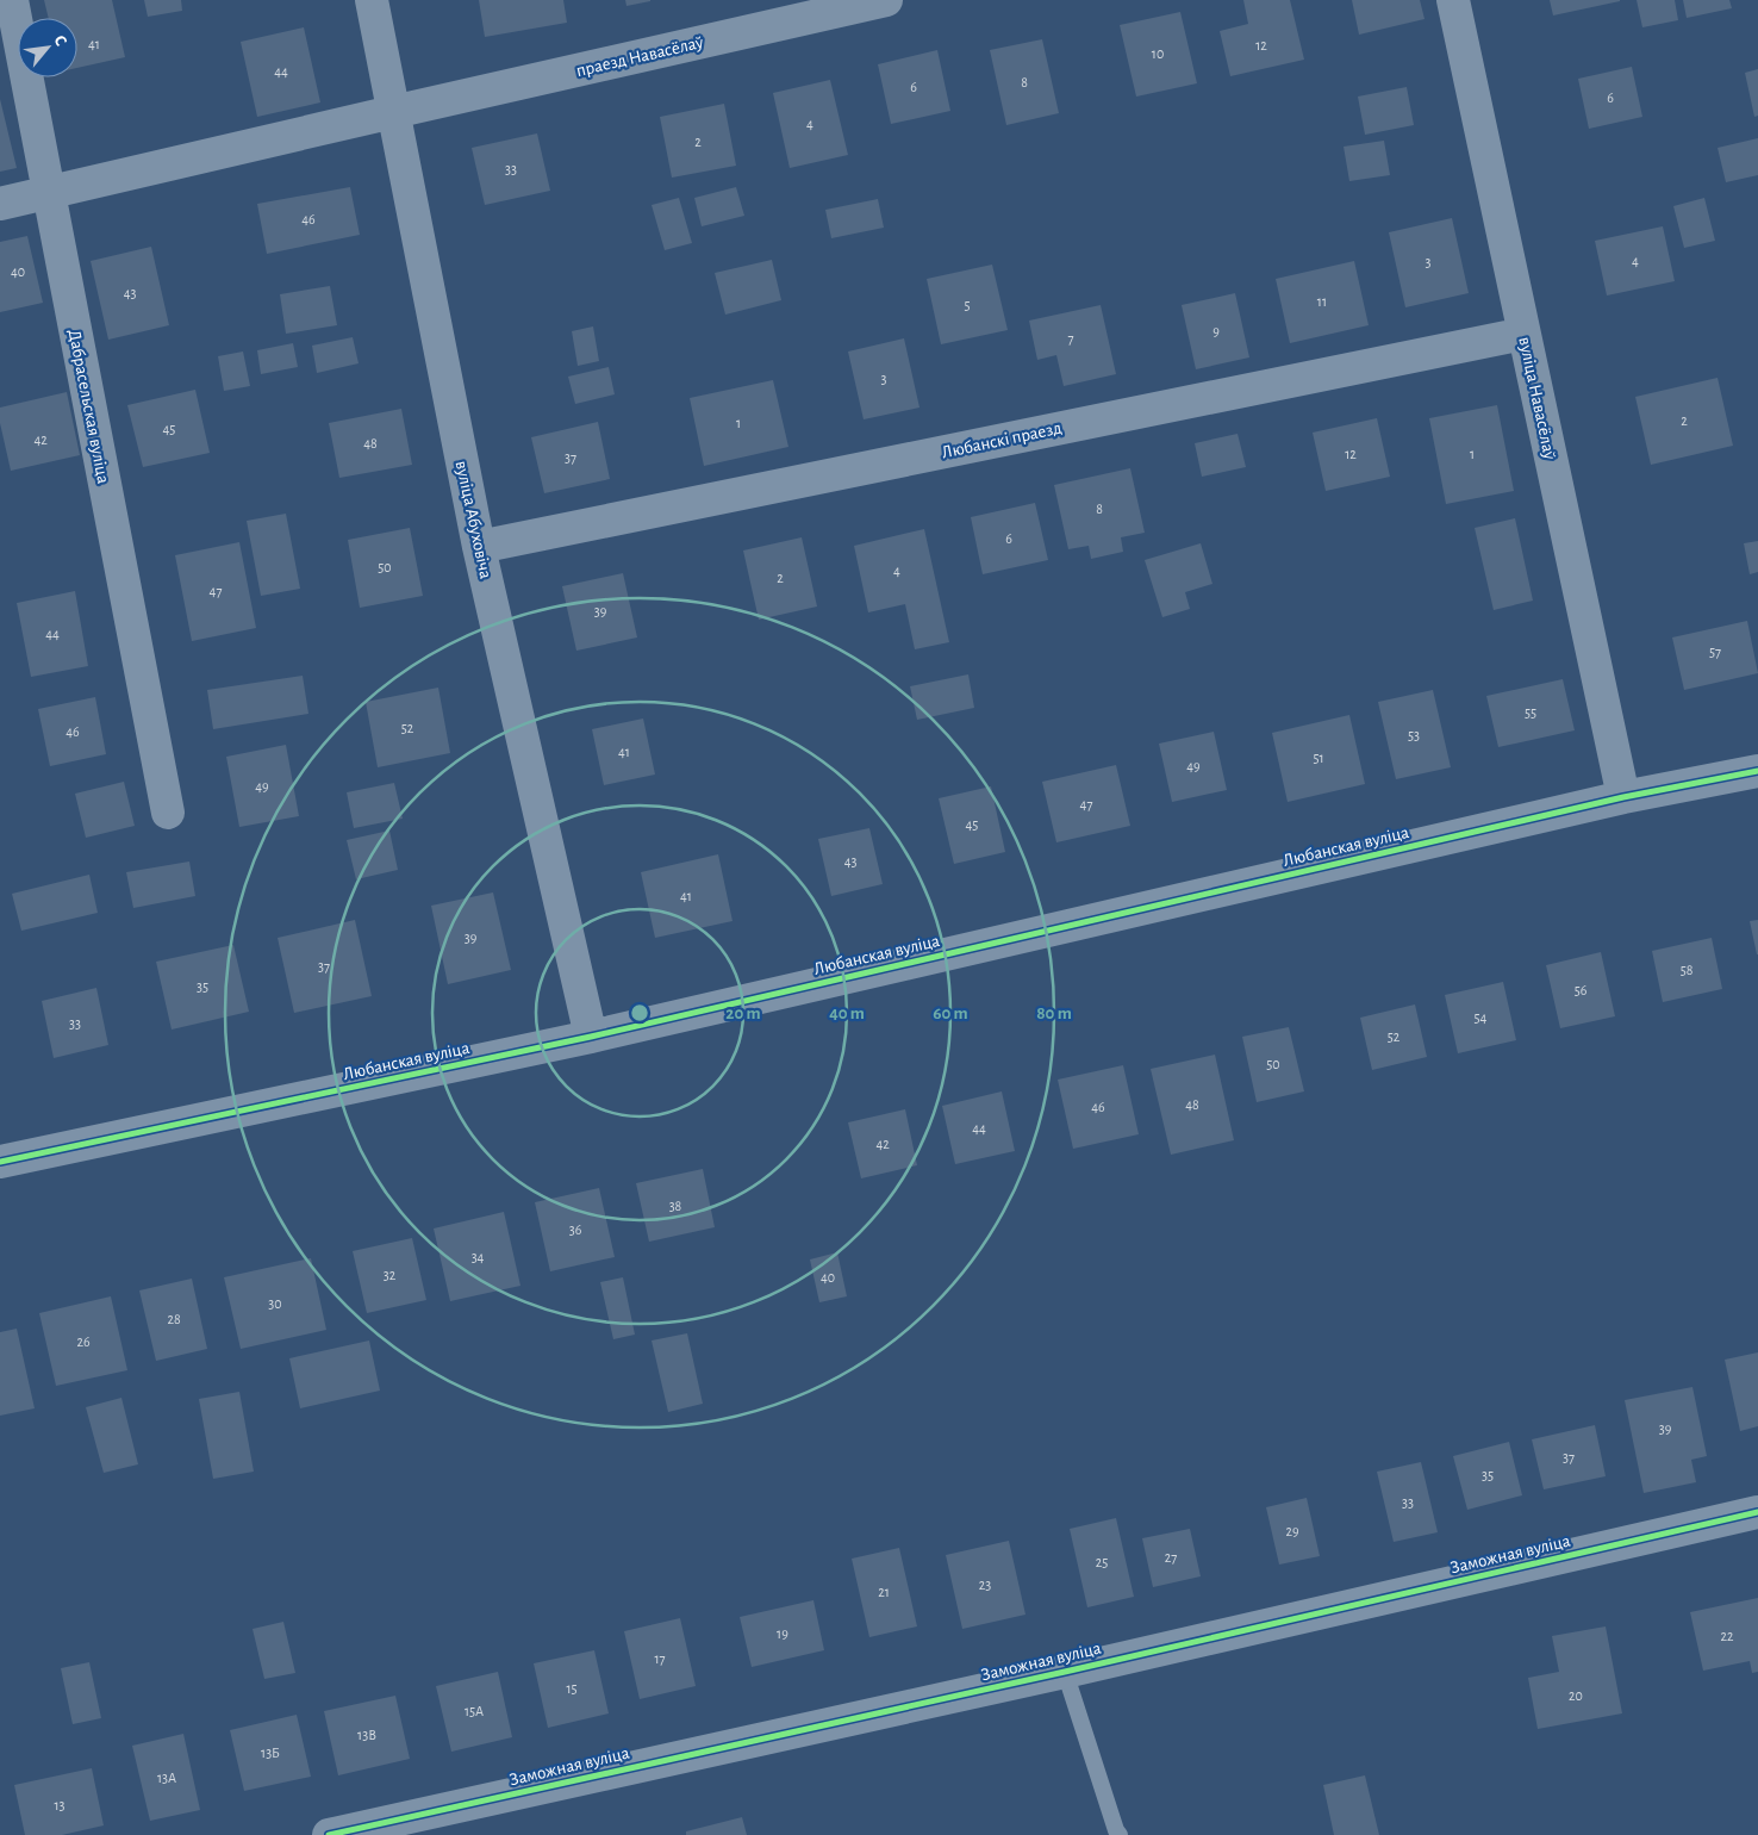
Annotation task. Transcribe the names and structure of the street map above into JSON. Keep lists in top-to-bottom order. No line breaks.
{"streets":{"street":["праезд Навасёлаў","вуліца Навасёлаў","Дабрасельская вуліца","Любанскі праезд","вуліца Абуховіча","Любанская вуліца","Заможная вуліца"]},"crossings":[["праезд Навасёлаў","Дабрасельская вуліца"],["праезд Навасёлаў","вуліца Абуховіча"],["вуліца Навасёлаў","Любанскі праезд"],["вуліца Навасёлаў","Любанская вуліца"],["Любанскі праезд","вуліца Абуховіча"],["вуліца Абуховіча","Любанская вуліца"]],"house_numbers":["41","12","10","44","8","6","6","4","2","33","46","4","3","40","43","11","5","9","7","3","2","1","45","42","48","12","1","37","8","6","50","4","2","47","39","44","57","55","52","46","53","41","51","49","49","47","45","43","41","39","37","58","35","56","54","33","52","50","48","46","44","42","38","36","34","32","40","30","28","26","39","37","35","33","29","27","25","23","21","19","22","17","15","20","15А","13В","13Б","13А","13"],"north":"top right","rings":["20 m","40 m","60 m","80 m"]}
